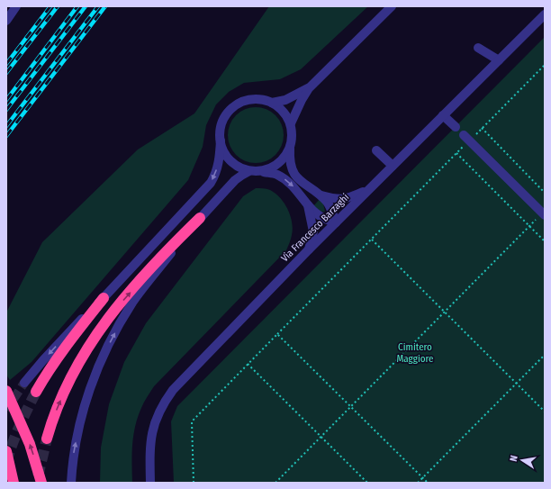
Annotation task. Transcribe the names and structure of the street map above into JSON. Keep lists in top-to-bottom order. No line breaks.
{"streets":{"street":["Via Francesco Barzaghi"]},"parks":["Cimitero Maggiore"],"north":"left"}
